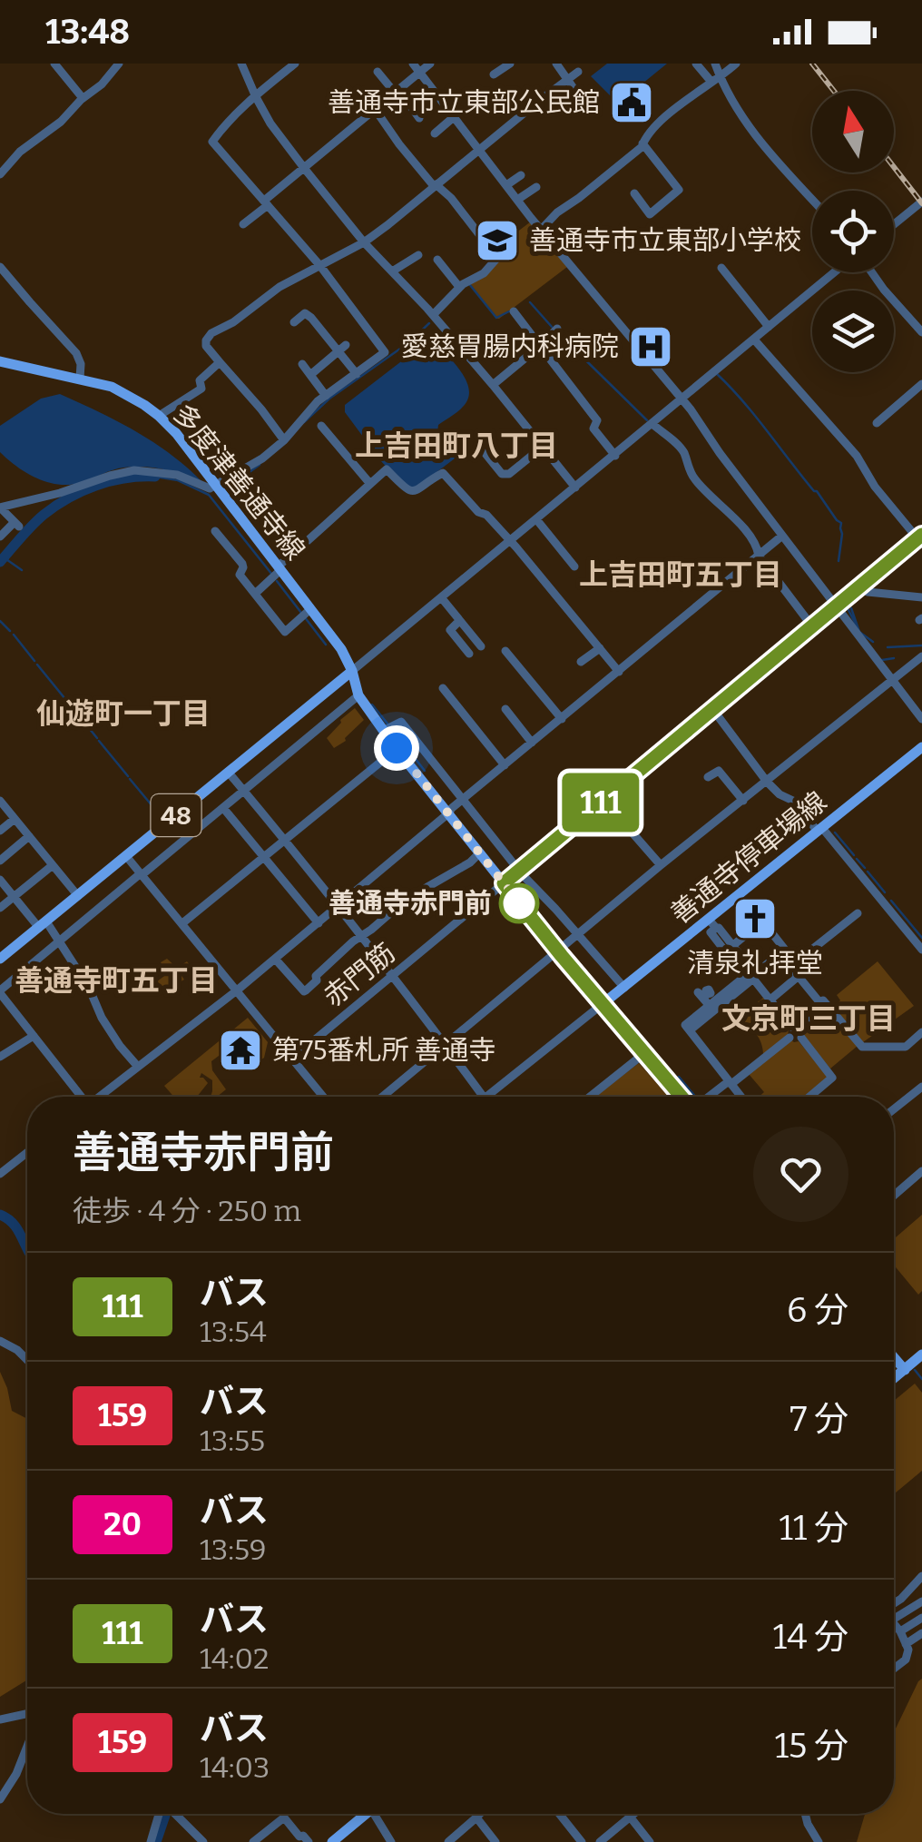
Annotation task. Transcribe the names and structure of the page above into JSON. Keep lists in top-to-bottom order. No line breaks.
{"streets":{"main road":["多度津善通寺線","48","善通寺停車場線"],"street":["赤門筋"]},"crossings":[["多度津善通寺線","48"]],"districts":["上吉田町八丁目","上吉田町五丁目","仙遊町一丁目","善通寺町五丁目","文京町三丁目"],"places":{"public building":["善通寺市立東部公民館"],"school or university":["善通寺市立東部小学校"],"hospital":["愛慈胃腸内科病院"],"other":["善通寺赤門前"],"church":["清泉礼拝堂"],"temple":["第75番札所 善通寺"]},"lines":["bus line 111"],"north":"top","page":{"status":"13:48","on_map":"111","heading":["善通寺赤門前","徒歩 · 4 分 · 250 m"],"list":[{"mark":"111","name":"バス","note":"13:54","value":"6 分"},{"mark":"159","name":"バス","note":"13:55","value":"7 分"},{"mark":"20","name":"バス","note":"13:59","value":"11 分"},{"mark":"111","name":"バス","note":"14:02","value":"14 分"},{"mark":"159","name":"バス","note":"14:03","value":"15 分"}]}}
